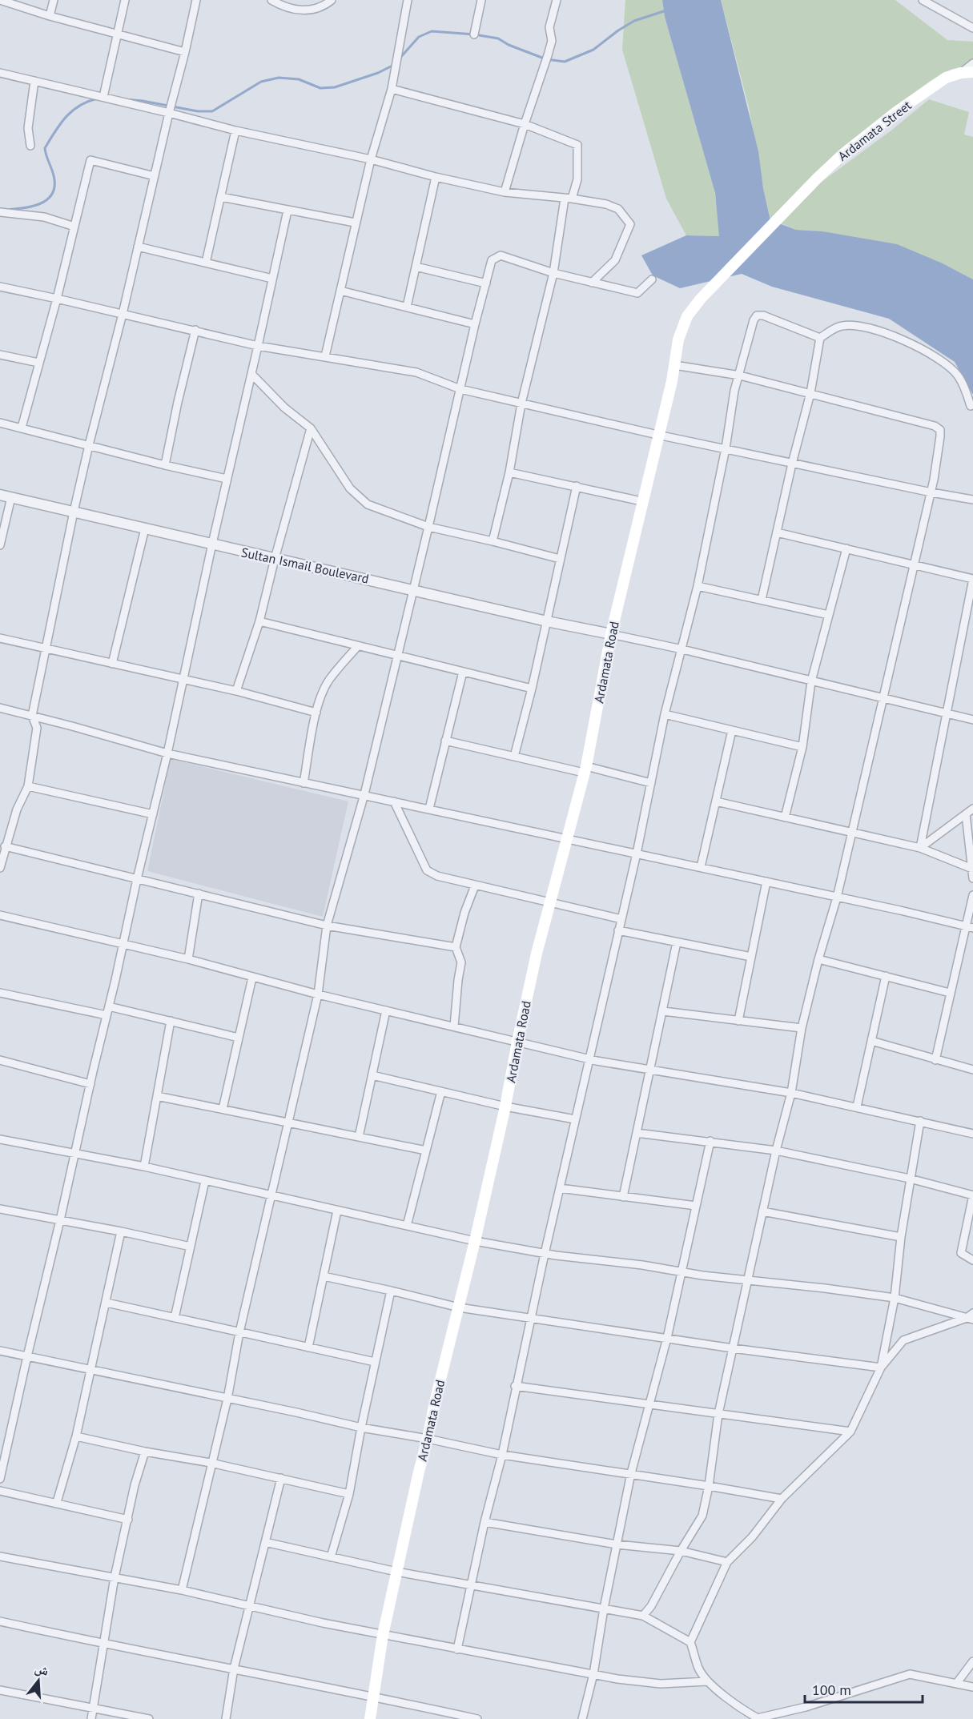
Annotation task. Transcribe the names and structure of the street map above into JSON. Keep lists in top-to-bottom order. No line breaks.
{"streets":{"main road":["Ardamata Street","Ardamata Road"],"street":["Sultan Ismail Boulevard"]},"crossings":[["Ardamata Street","Ardamata Road"],["Sultan Ismail Boulevard","Ardamata Road"]],"scale_bar":"100 m","north":"top"}
